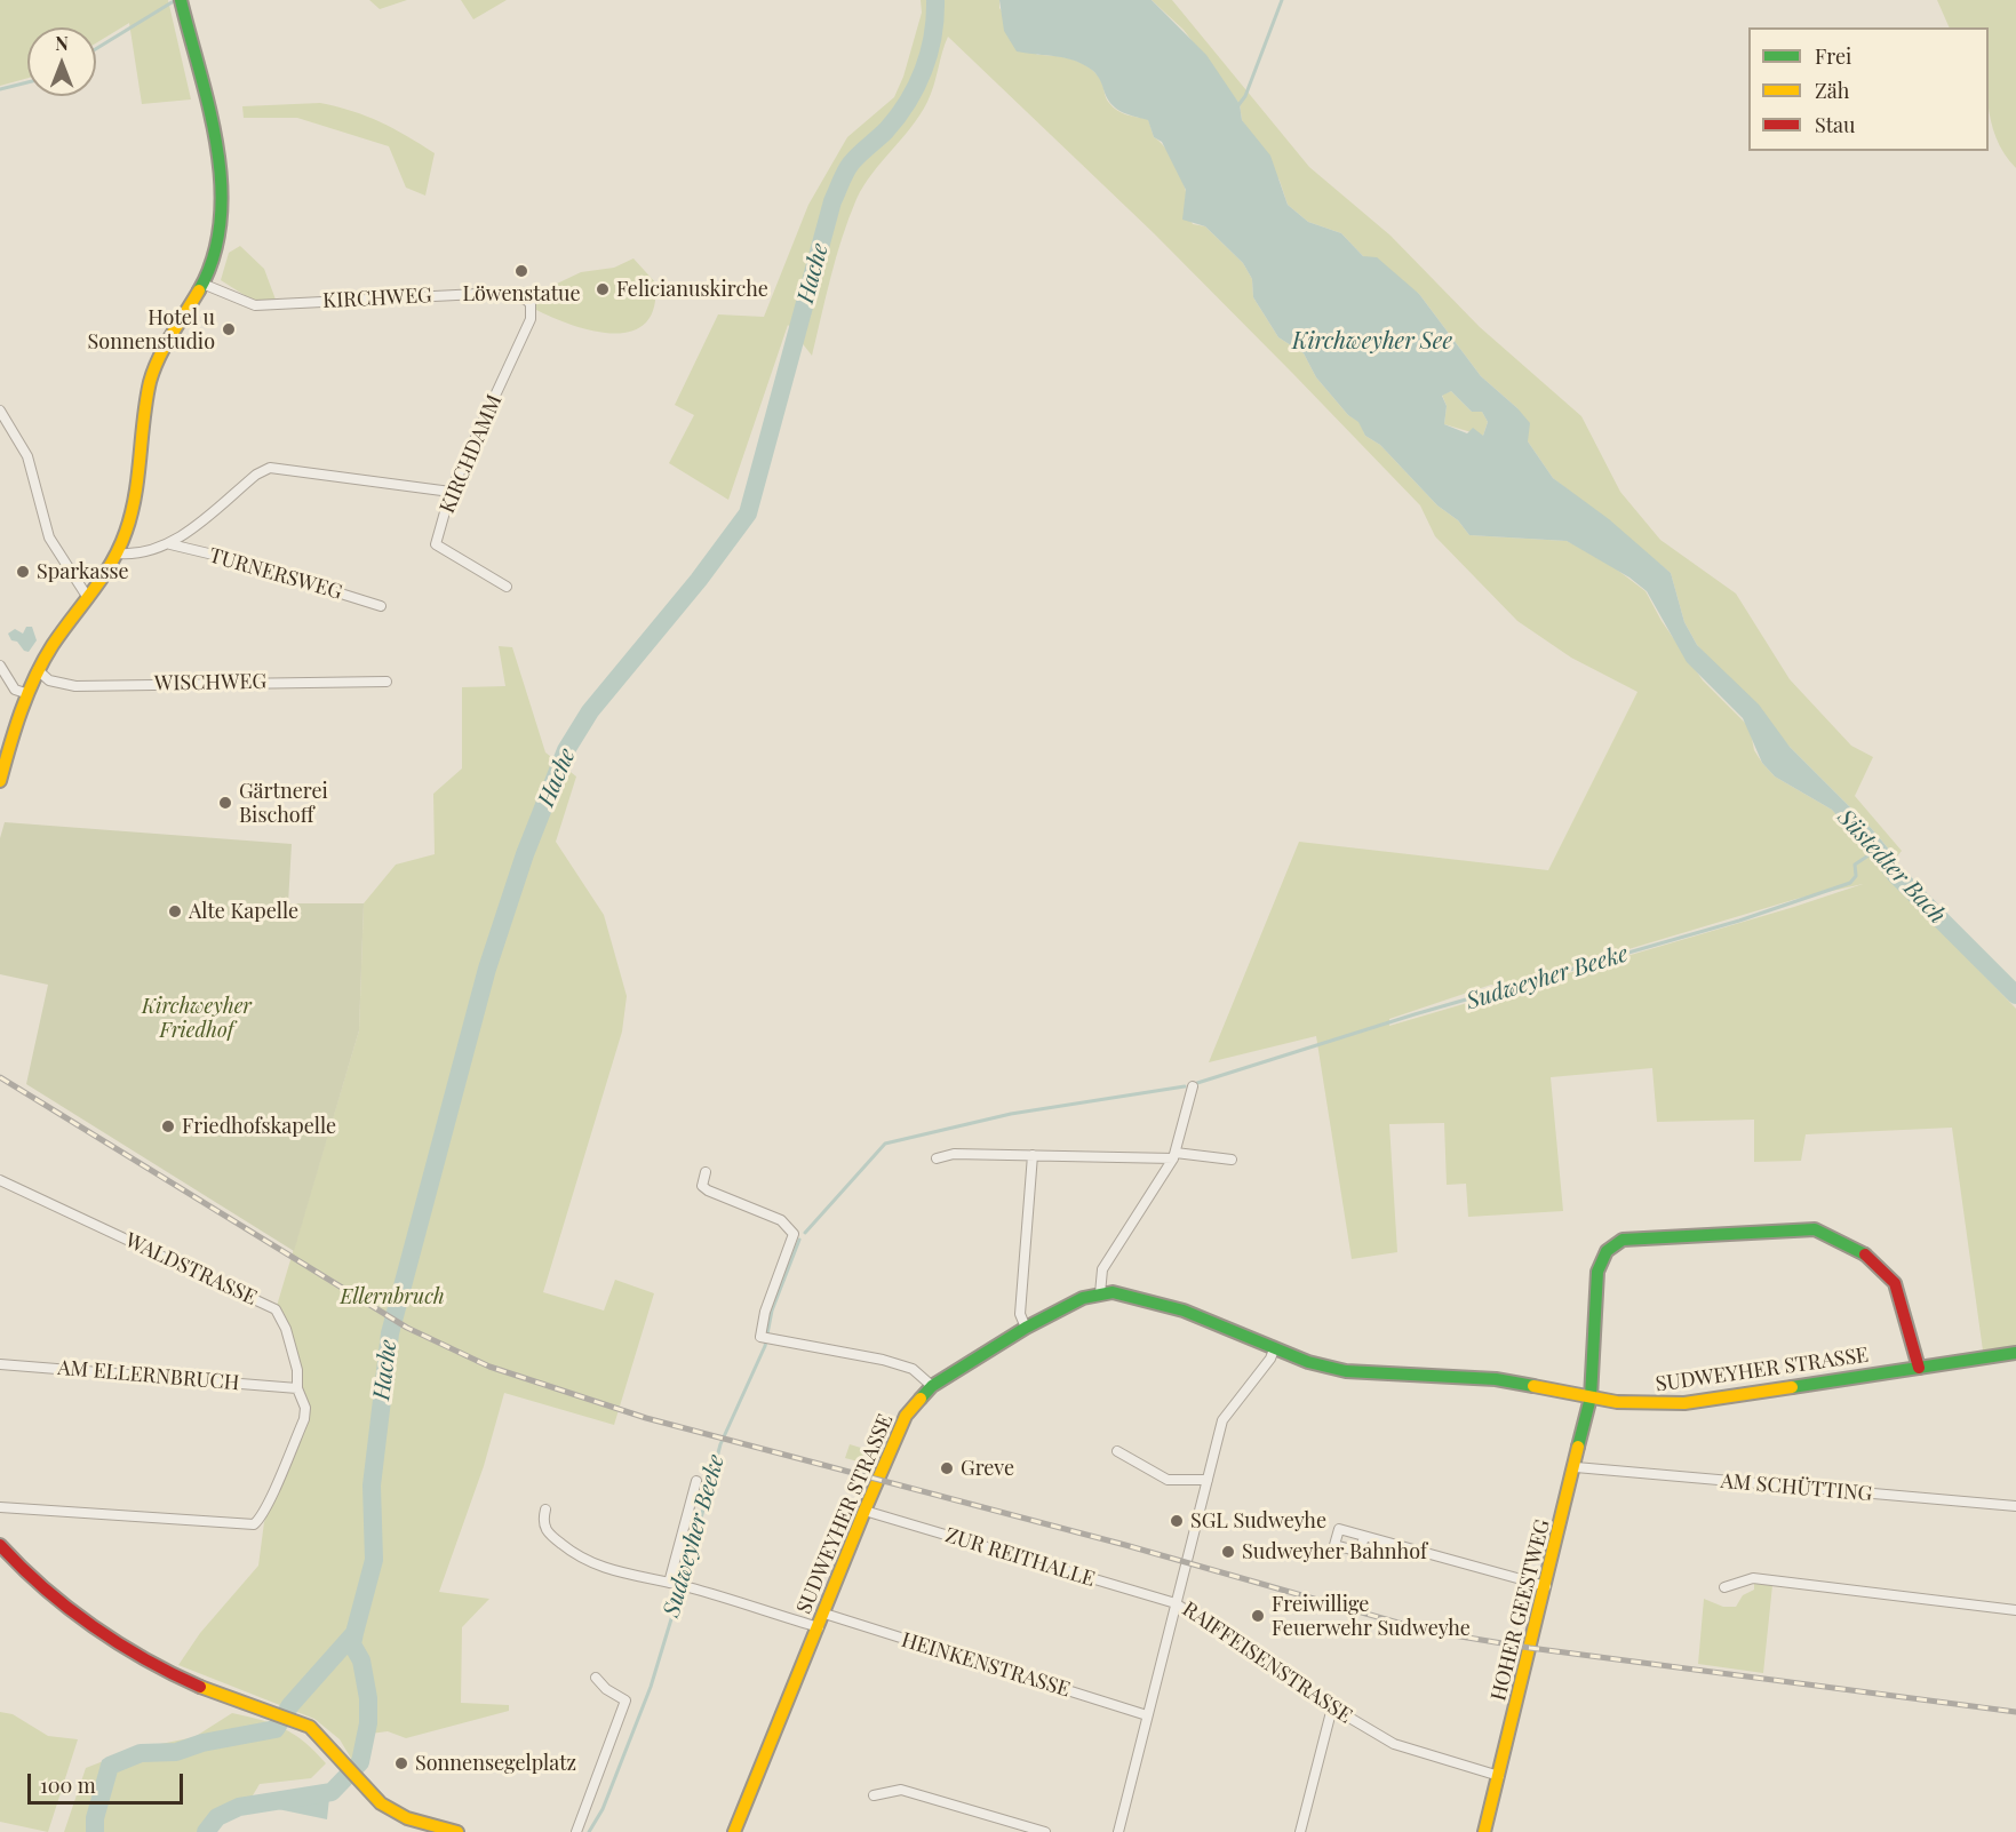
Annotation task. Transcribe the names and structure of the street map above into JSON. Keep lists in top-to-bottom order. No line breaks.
{"streets":{"street":["KIRCHWEG","KIRCHDAMM","TURNERSWEG","WISCHWEG","WALDSTRASSE","SUDWEYHER STRASSE","AM ELLERNBRUCH","AM SCHÜTTING","ZUR REITHALLE","HOHER GEESTWEG","RAIFFEISENSTRASSE","HEINKENSTRASSE"]},"crossings":[["KIRCHWEG","KIRCHDAMM"],["WALDSTRASSE","AM ELLERNBRUCH"],["SUDWEYHER STRASSE","ZUR REITHALLE"],["SUDWEYHER STRASSE","HOHER GEESTWEG"],["SUDWEYHER STRASSE","RAIFFEISENSTRASSE"],["SUDWEYHER STRASSE","HEINKENSTRASSE"],["AM SCHÜTTING","HOHER GEESTWEG"],["ZUR REITHALLE","RAIFFEISENSTRASSE"],["HOHER GEESTWEG","RAIFFEISENSTRASSE"]],"water":["Hache","Kirchweyher See","Süstedter Bach","Sudweyher Beeke"],"parks":["Kirchweyher Friedhof","Ellernbruch"],"places":["Löwenstatue","Felicianuskirche","Hotel u Sonnenstudio","Sparkasse","Gärtnerei Bischoff","Alte Kapelle","Friedhofskapelle","Greve","SGL Sudweyhe","Sudweyher Bahnhof","Freiwillige Feuerwehr Sudweyhe","Sonnensegelplatz"],"legend":["Frei","Zäh","Stau"],"scale_bar":"100 m","north":"top"}
